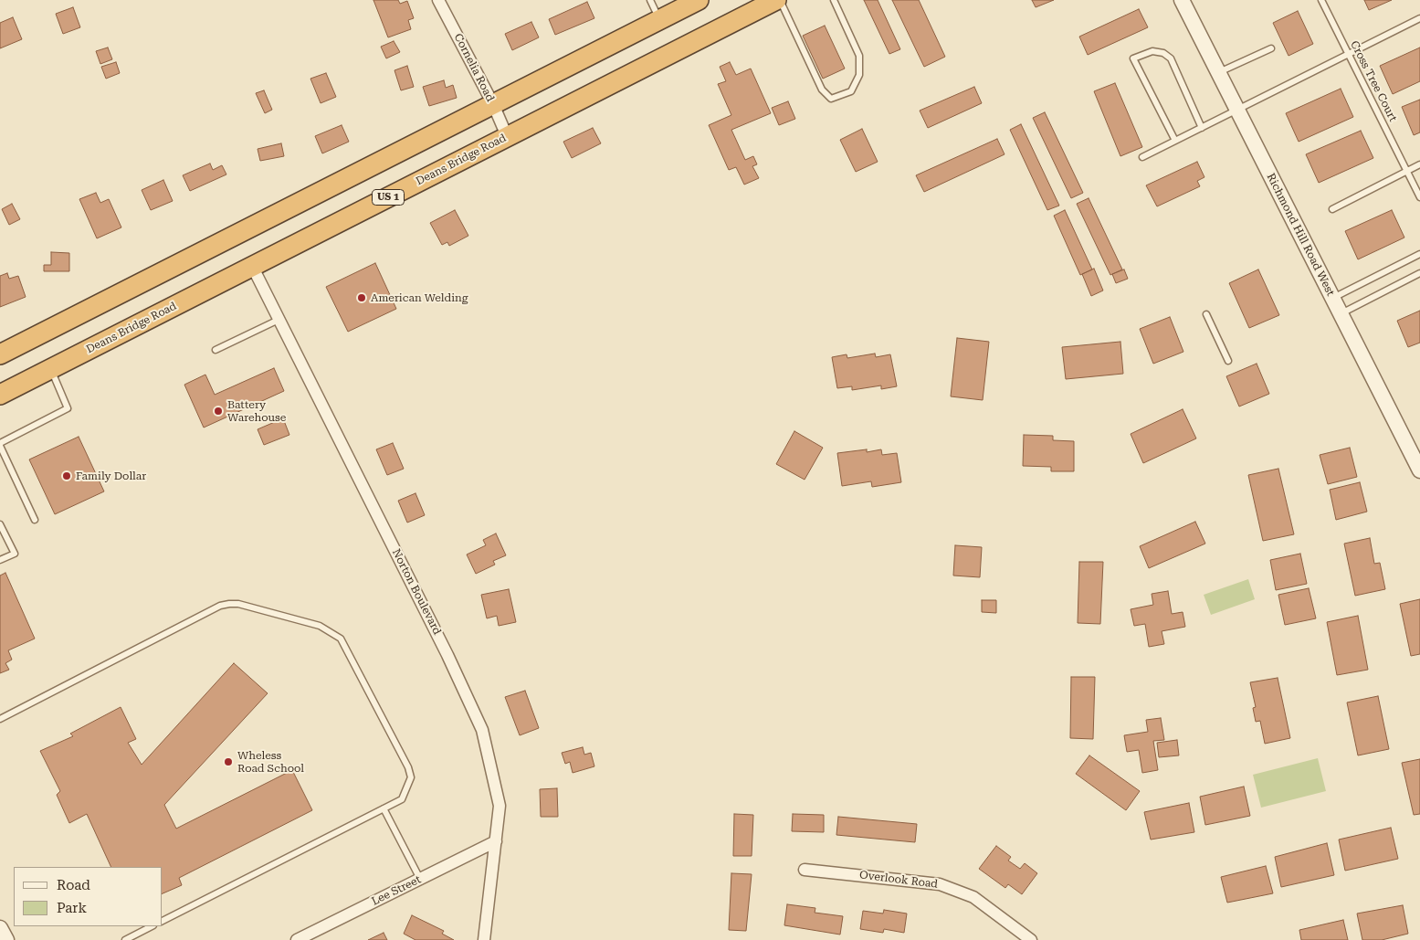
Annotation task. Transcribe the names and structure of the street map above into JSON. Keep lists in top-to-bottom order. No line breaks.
{"streets":{"highway":["Deans Bridge Road","US 1"],"street":["Cornelia Road","Richmond Hill Road West","Norton Boulevard","Overlook Road","Lee Street"],"lane":["Cross Tree Court"]},"crossings":[["Cornelia Road","Deans Bridge Road"],["Deans Bridge Road","Norton Boulevard"],["Norton Boulevard","Lee Street"]],"places":["American Welding","Battery Warehouse","Family Dollar","Wheless Road School"],"legend":["Road","Park"]}
